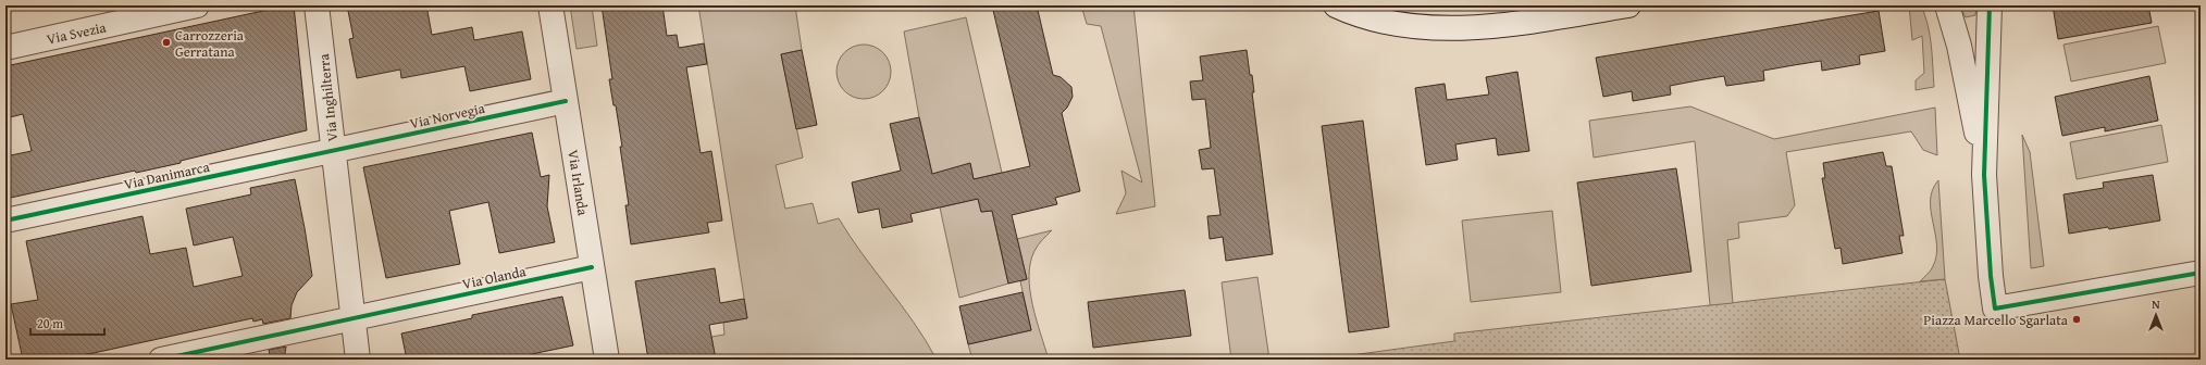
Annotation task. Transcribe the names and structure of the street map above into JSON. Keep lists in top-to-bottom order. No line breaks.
{"streets":{"street":["Via Svezia","Via Inghilterra","Via Norvegia","Via Danimarca","Via Irlanda","Via Olanda"]},"crossings":[["Via Inghilterra","Via Norvegia"],["Via Inghilterra","Via Danimarca"],["Via Inghilterra","Via Olanda"],["Via Norvegia","Via Danimarca"],["Via Norvegia","Via Irlanda"],["Via Irlanda","Via Olanda"]],"places":["Carrozzeria Gerratana","Piazza Marcello Sgarlata"],"scale_bar":"20 m","north":"top"}
